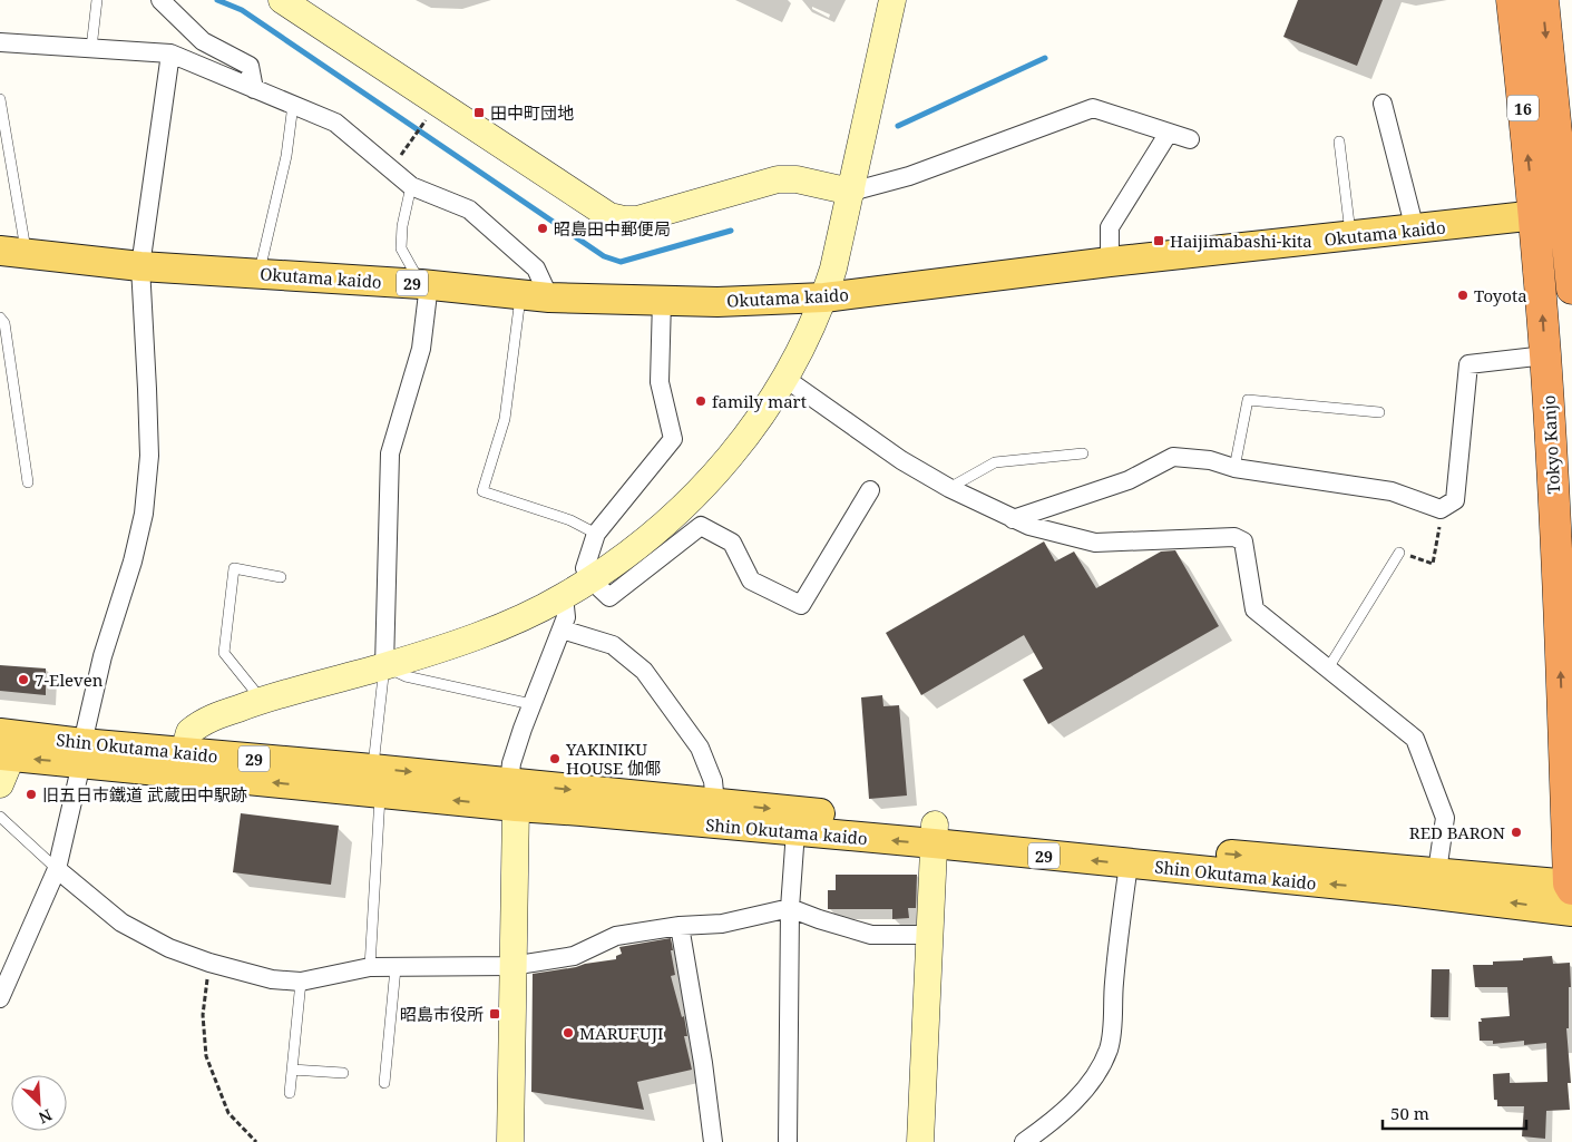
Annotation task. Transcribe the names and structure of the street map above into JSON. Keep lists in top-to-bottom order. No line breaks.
{"streets":{"highway":["16","Tokyo Kanjo"],"main road":["Okutama kaido","29","Shin Okutama kaido"]},"crossings":[["16","Okutama kaido"],["Okutama kaido","Tokyo Kanjo"],["Tokyo Kanjo","Shin Okutama kaido"]],"places":{"transit":["田中町団地","Haijimabashi-kita","昭島市役所"],"other":["昭島田中郵便局","Toyota","family mart","7-Eleven","YAKINIKU HOUSE 伽倻","旧五日市鐵道 武蔵田中駅跡","RED BARON","MARUFUJI"]},"scale_bar":"50 m","north":"bottom right"}
